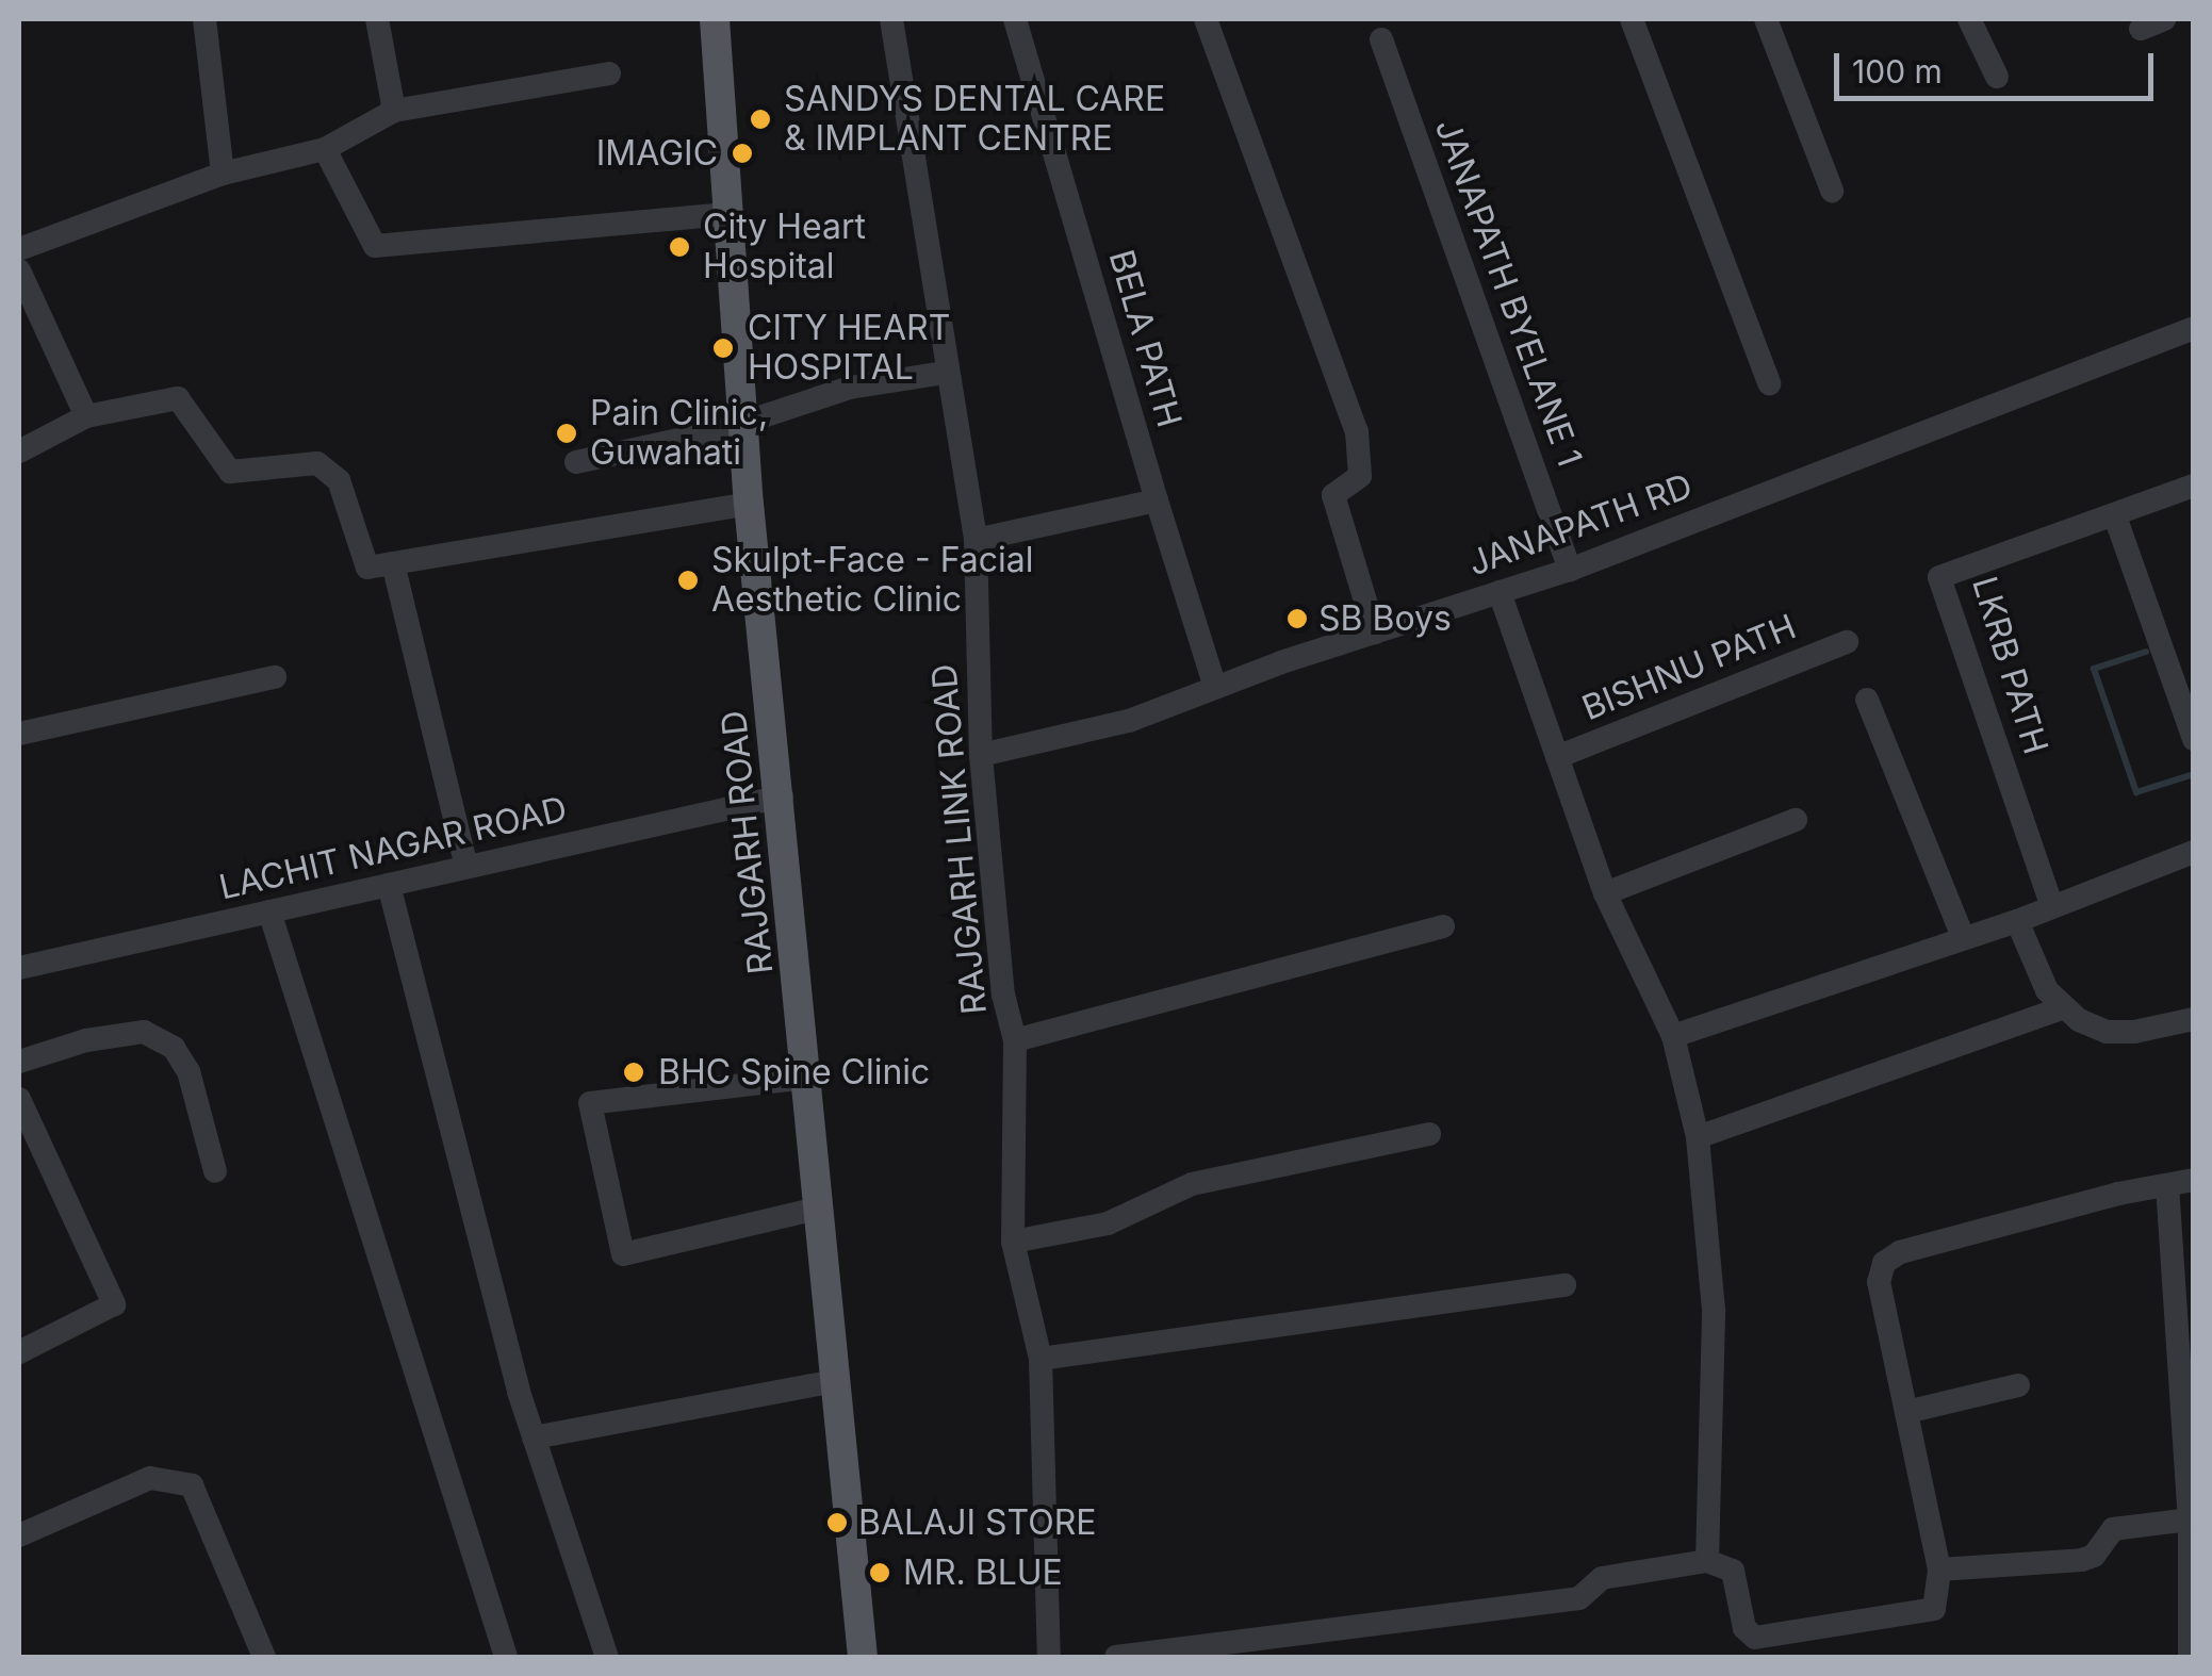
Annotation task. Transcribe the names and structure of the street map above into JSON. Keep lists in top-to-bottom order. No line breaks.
{"streets":{"main road":["RAJGARH ROAD"],"street":["JANAPATH BYELANE 1","BELA PATH","JANAPATH RD","LKRB PATH","BISHNU PATH","RAJGARH LINK ROAD","LACHIT NAGAR ROAD"]},"crossings":[["JANAPATH BYELANE 1","JANAPATH RD"],["BELA PATH","JANAPATH RD"],["JANAPATH RD","RAJGARH LINK ROAD"],["RAJGARH ROAD","LACHIT NAGAR ROAD"]],"places":["SANDYS DENTAL CARE & IMPLANT CENTRE","IMAGIC","City Heart Hospital","CITY HEART HOSPITAL","Pain Clinic, Guwahati","Skulpt-Face - Facial Aesthetic Clinic","SB Boys","BHC Spine Clinic","BALAJI STORE","MR. BLUE"],"scale_bar":"100 m"}
